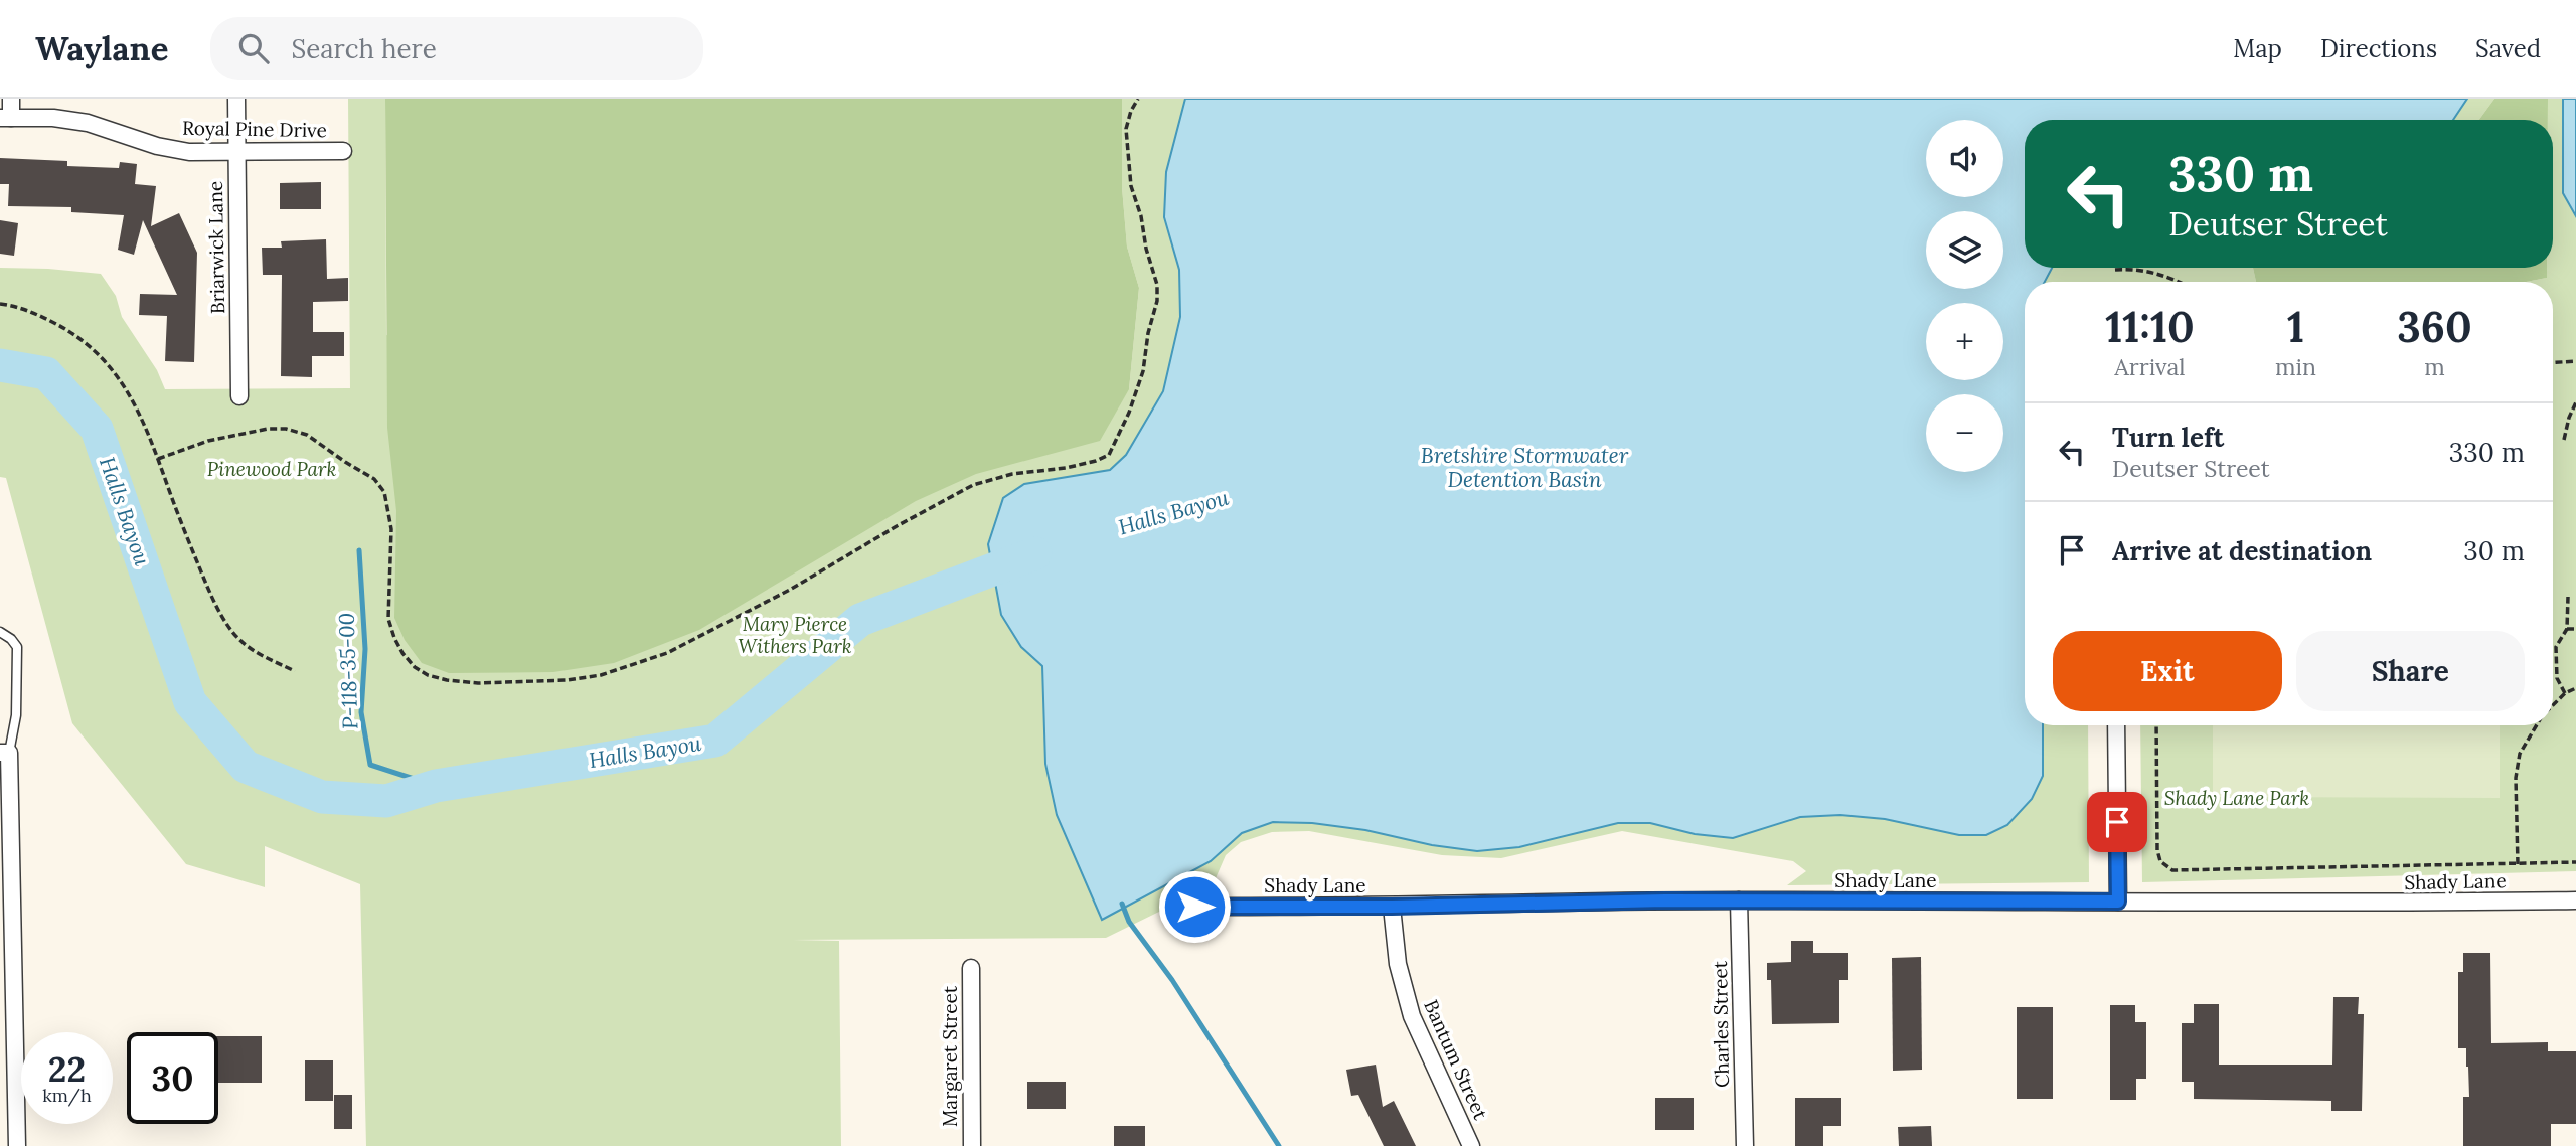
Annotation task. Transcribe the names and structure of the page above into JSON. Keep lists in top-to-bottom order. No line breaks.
{"streets":{"street":["Royal Pine Drive","Briarwick Lane","Shady Lane","Charles Street","Margaret Street","Bantum Street"]},"crossings":[["Royal Pine Drive","Briarwick Lane"],["Shady Lane","Charles Street"],["Shady Lane","Bantum Street"]],"water":["Bretshire Stormwater Detention Basin","Halls Bayou","P-118-35-00"],"parks":["Pinewood Park","Mary Pierce Withers Park","Shady Lane Park"],"page":{"header":"Waylane","search":"Search here","nav":["Map","Directions","Saved"],"map_buttons":["+","−"],"turn":["330 m","Deutser Street"],"eta":["11:10","Arrival","1","min","360","m"],"list":[{"name":"Turn left","note":"Deutser Street","value":"330 m"},{"name":"Arrive at destination","value":"30 m"}],"buttons":["Exit","Share"],"speed":"22 km/h","limit":"30"}}
